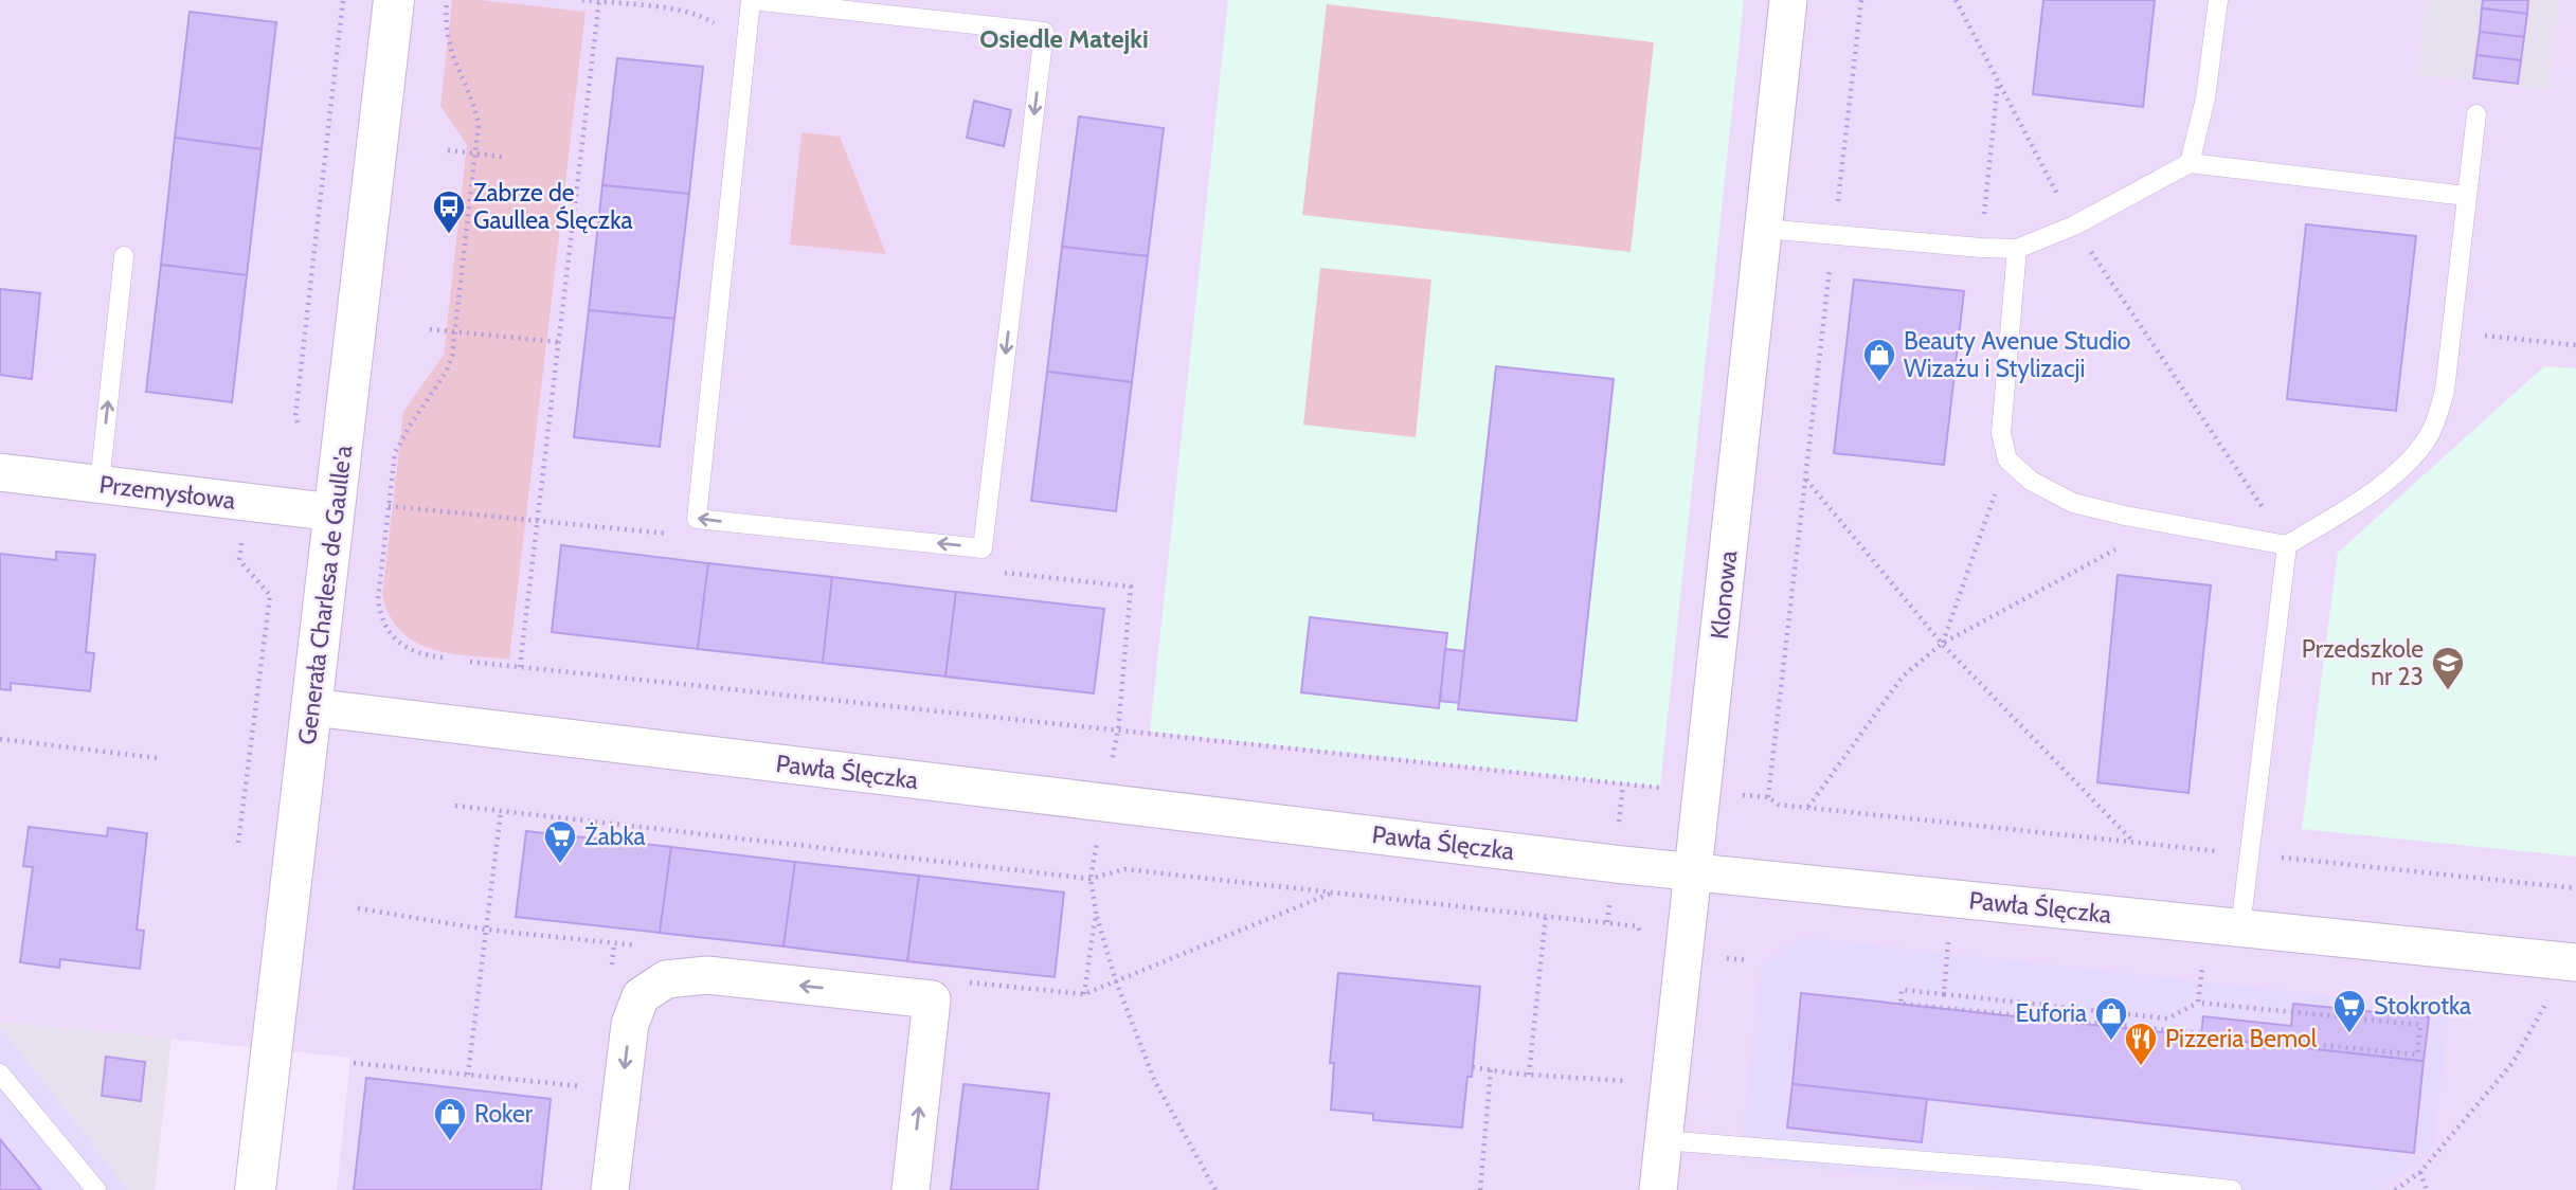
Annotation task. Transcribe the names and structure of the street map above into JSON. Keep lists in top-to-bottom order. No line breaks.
{"streets":{"main road":["Generała Charlesa de Gaulle'a"],"street":["Przemysłowa","Klonowa","Pawła Ślęczka"]},"crossings":[["Przemysłowa","Generała Charlesa de Gaulle'a"],["Generała Charlesa de Gaulle'a","Pawła Ślęczka"],["Klonowa","Pawła Ślęczka"]],"districts":["Osiedle Matejki"],"places":{"bus stop":["Zabrze de Gaullea Ślęczka"],"shop":["Beauty Avenue Studio Wizażu i Stylizacji","Euforia","Roker"],"school or university":["Przedszkole nr 23"],"supermarket":["Żabka","Stokrotka"],"restaurant":["Pizzeria Bemol"]}}
